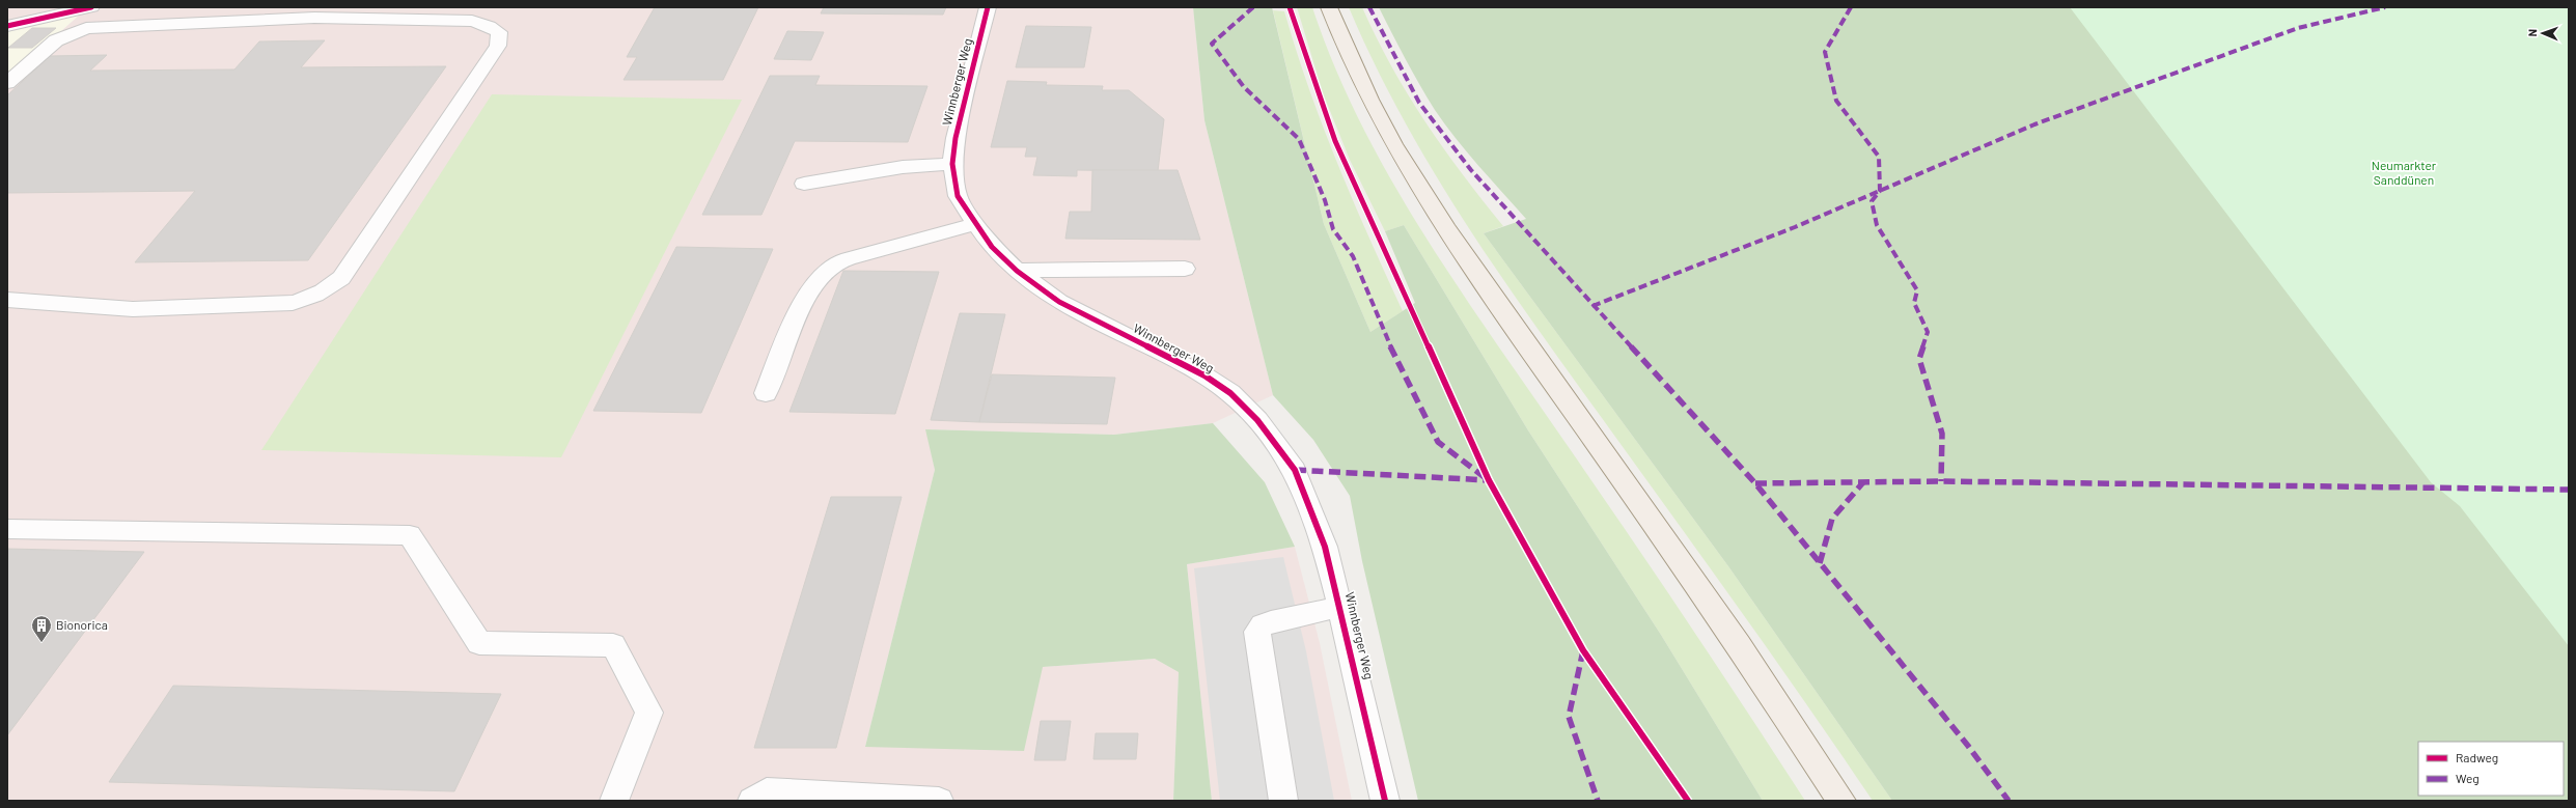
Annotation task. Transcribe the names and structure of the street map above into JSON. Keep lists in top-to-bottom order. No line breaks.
{"streets":{"street":["Winnberger Weg"]},"parks":["Neumarkter Sanddünen"],"places":{"building":["Bionorica"]},"legend":["Radweg","Weg"],"north":"left"}
